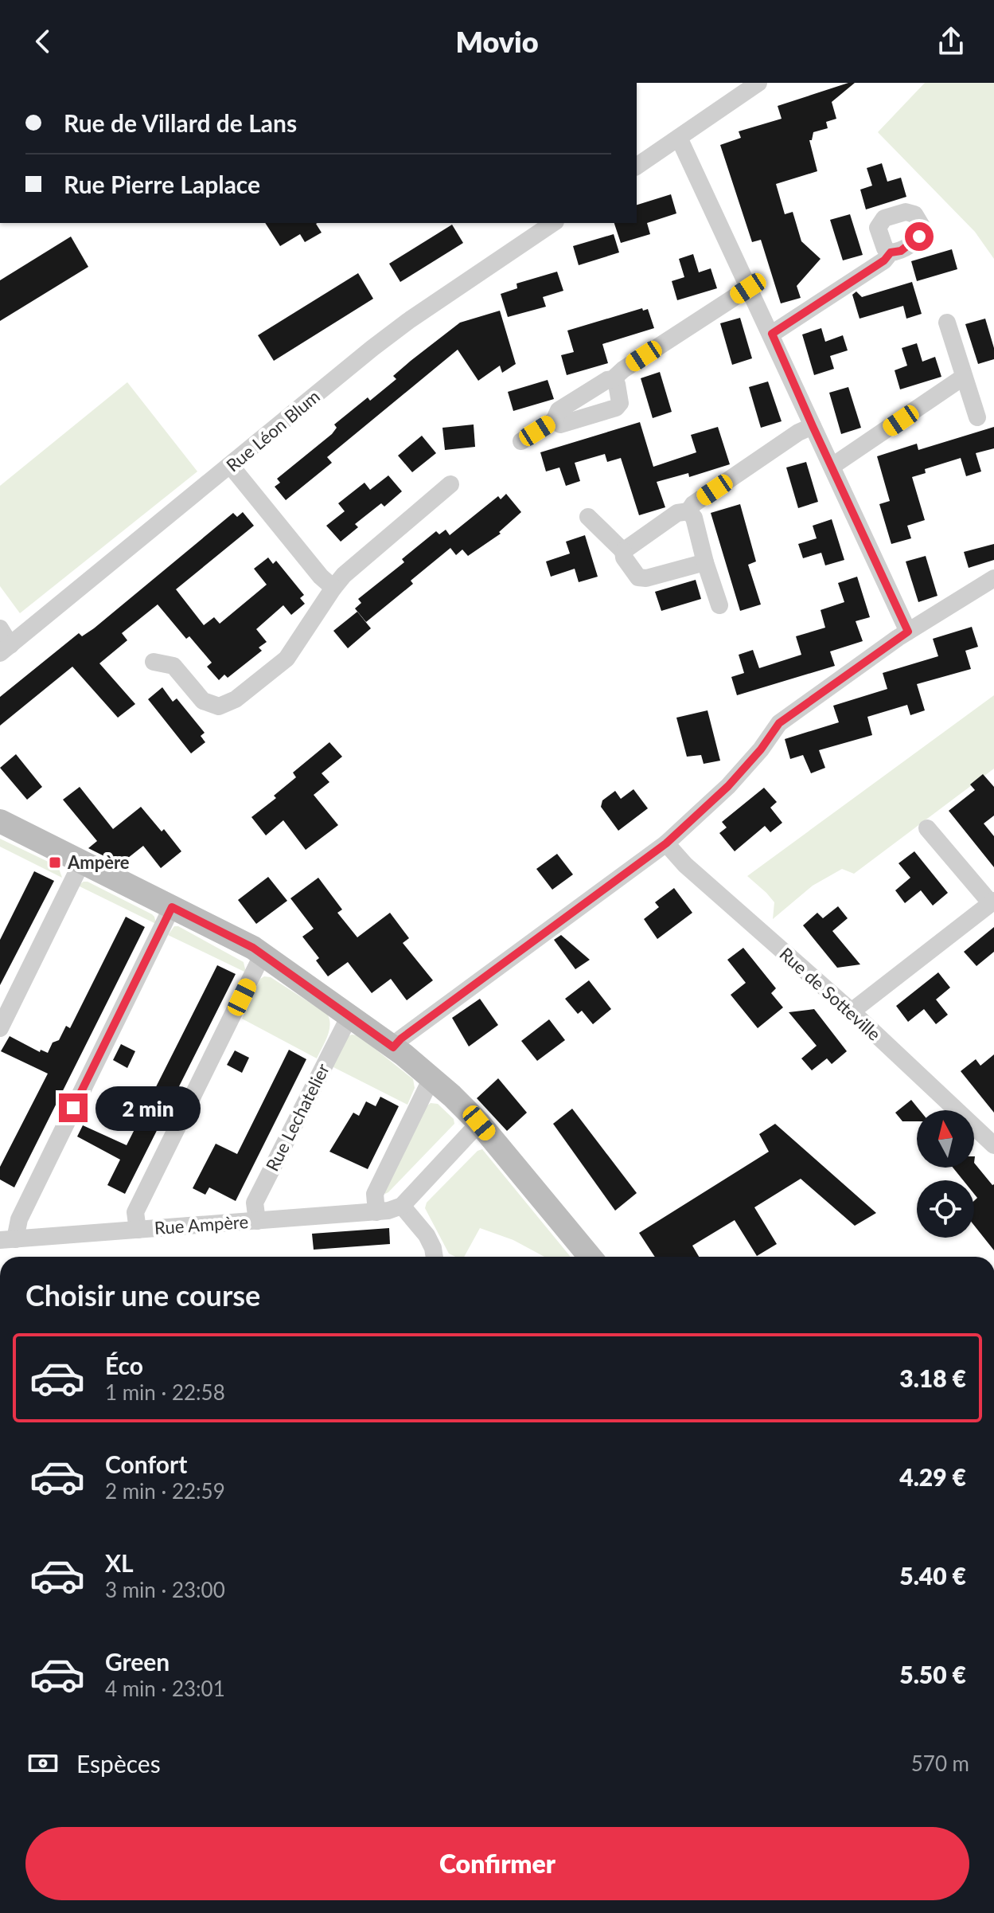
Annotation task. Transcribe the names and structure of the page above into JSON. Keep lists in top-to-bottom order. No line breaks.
{"streets":{"street":["Rue Léon Blum","Rue de Sotteville","Rue Lechatelier","Rue Ampère"]},"crossings":[["Rue Lechatelier","Rue Ampère"]],"places":{"transit":["Ampère"]},"north":"top","page":{"header":"Movio","banner":["Rue de Villard de Lans","Rue Pierre Laplace"],"bubble":"2 min","heading":"Choisir une course","list":[{"name":"Éco","note":"1 min · 22:58","value":"3.18 €"},{"name":"Confort","note":"2 min · 22:59","value":"4.29 €"},{"name":"XL","note":"3 min · 23:00","value":"5.40 €"},{"name":"Green","note":"4 min · 23:01","value":"5.50 €"}],"pay":["Espèces","570 m"],"buttons":"Confirmer"}}
